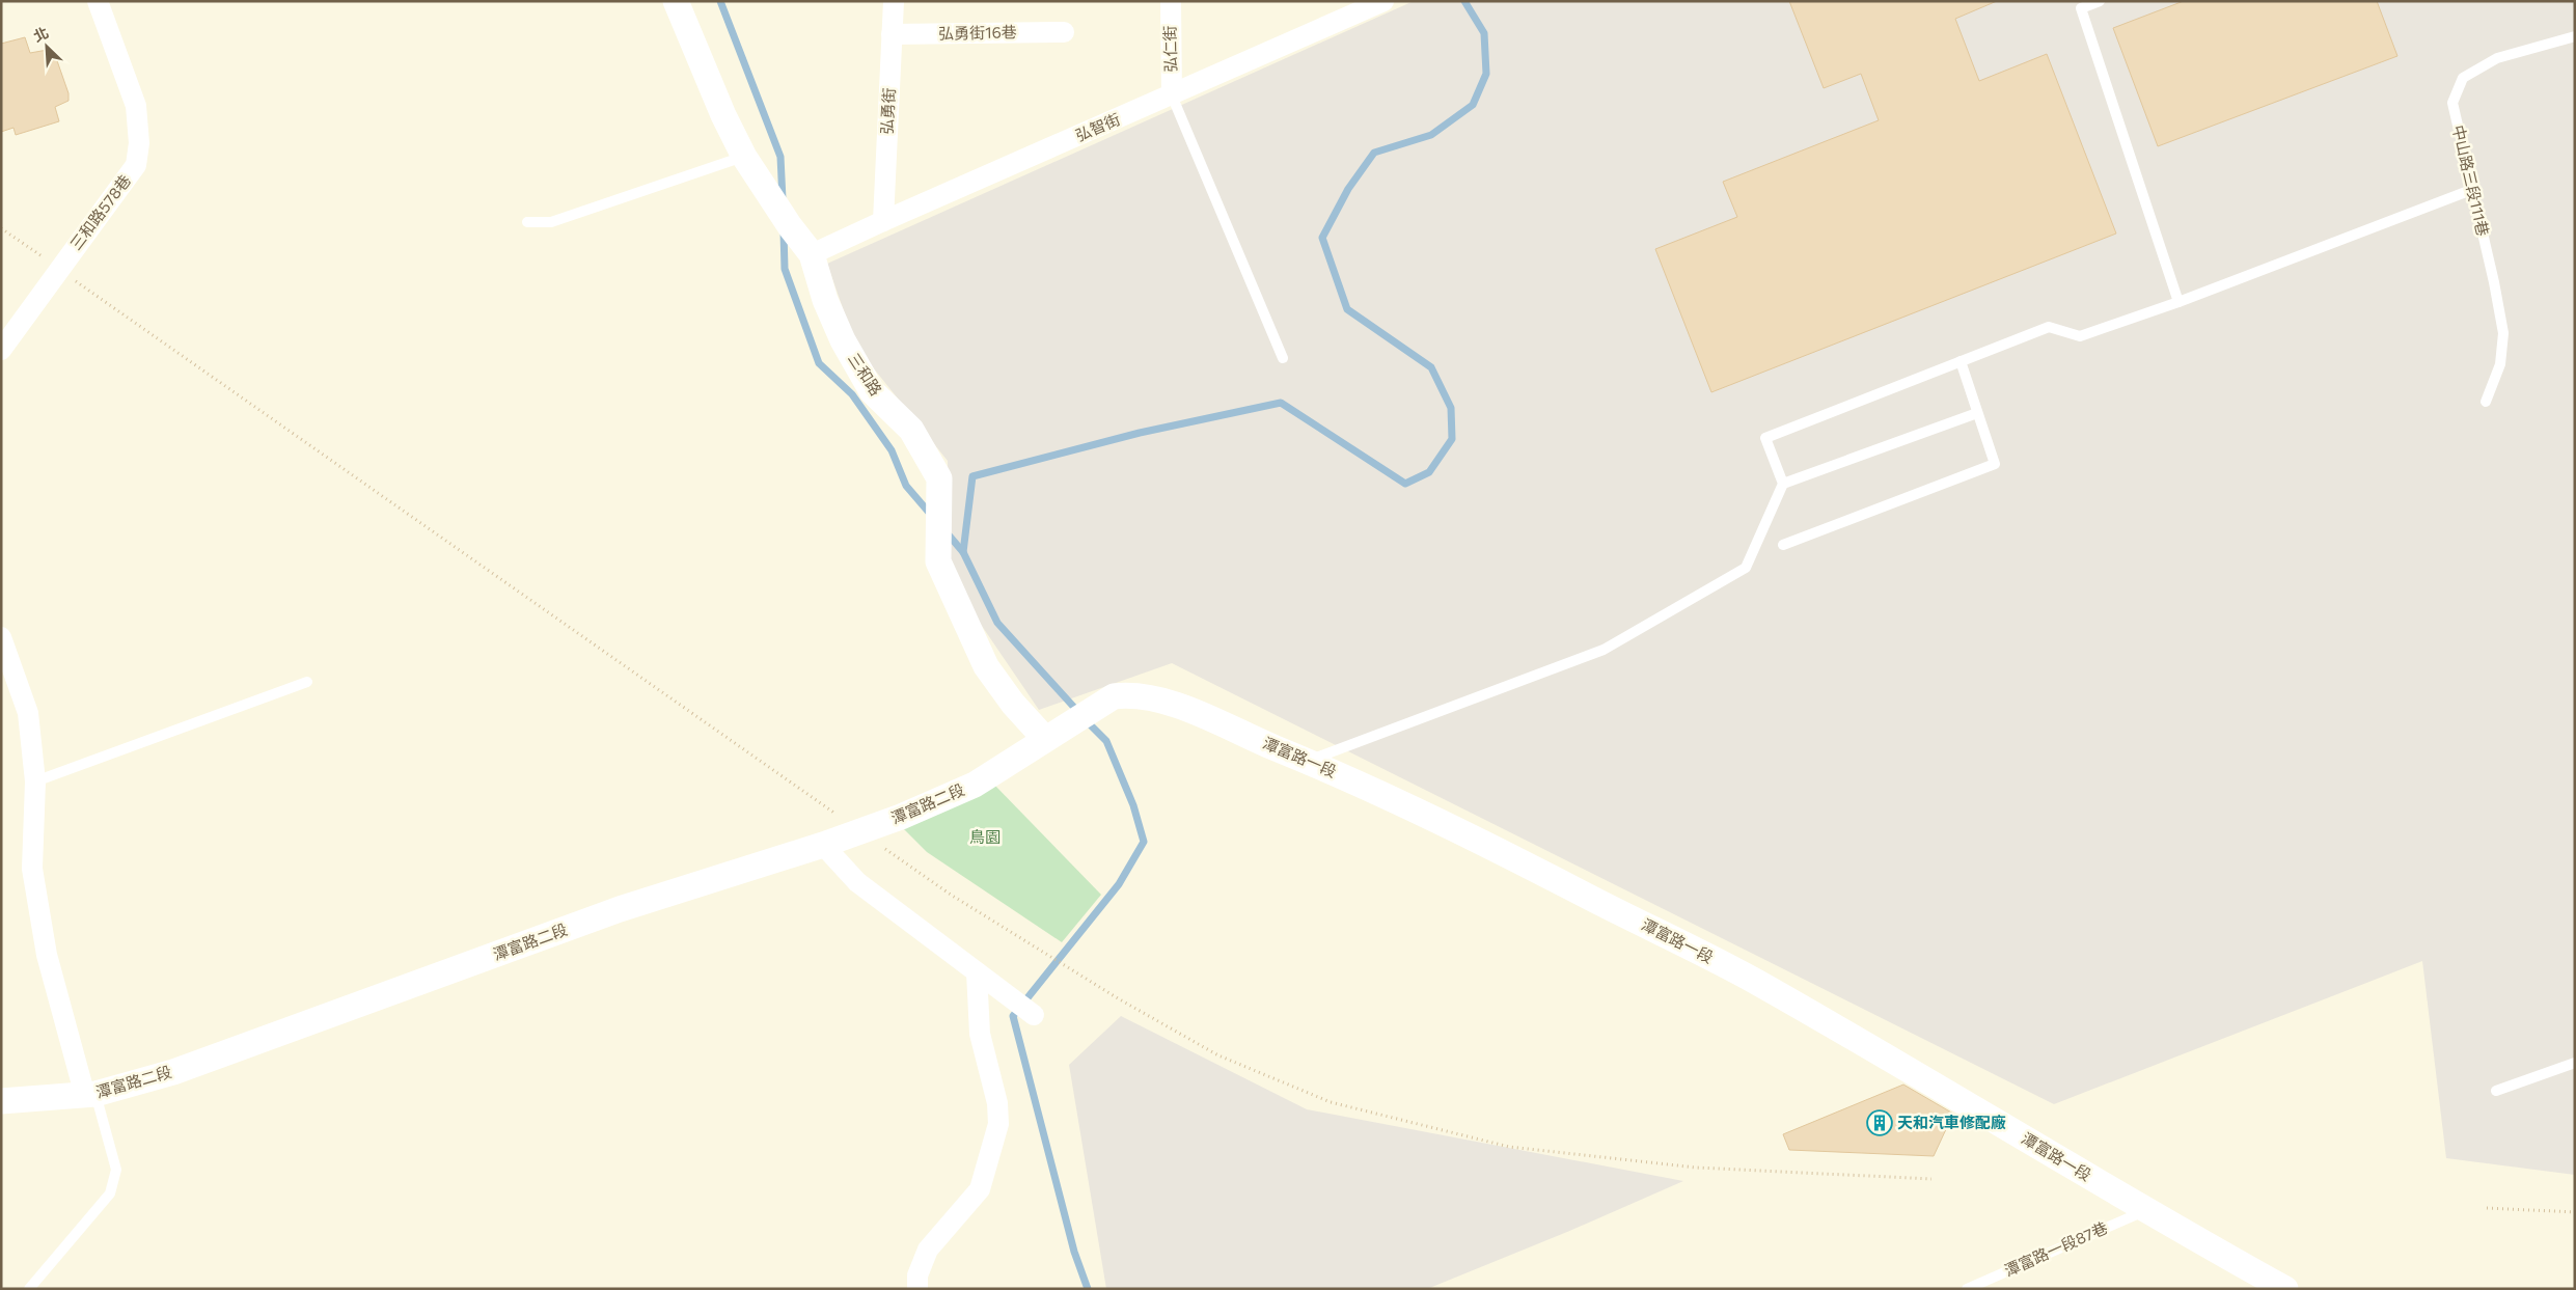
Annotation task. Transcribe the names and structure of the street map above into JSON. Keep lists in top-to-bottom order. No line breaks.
{"streets":{"street":["弘勇街16巷","弘仁街","弘勇街","弘智街","三和路578巷","三和路","潭富路一段","潭富路二段"],"lane":["中山路三段111巷","潭富路一段87巷"]},"crossings":[["弘勇街16巷","弘勇街"],["弘仁街","弘智街"],["弘勇街","弘智街"],["弘智街","三和路"],["三和路","潭富路一段"],["三和路","潭富路二段"],["潭富路一段","潭富路二段"],["潭富路一段","潭富路一段87巷"]],"parks":["鳥園"],"places":{"building":["天和汽車修配廠"]},"north":"top left"}
